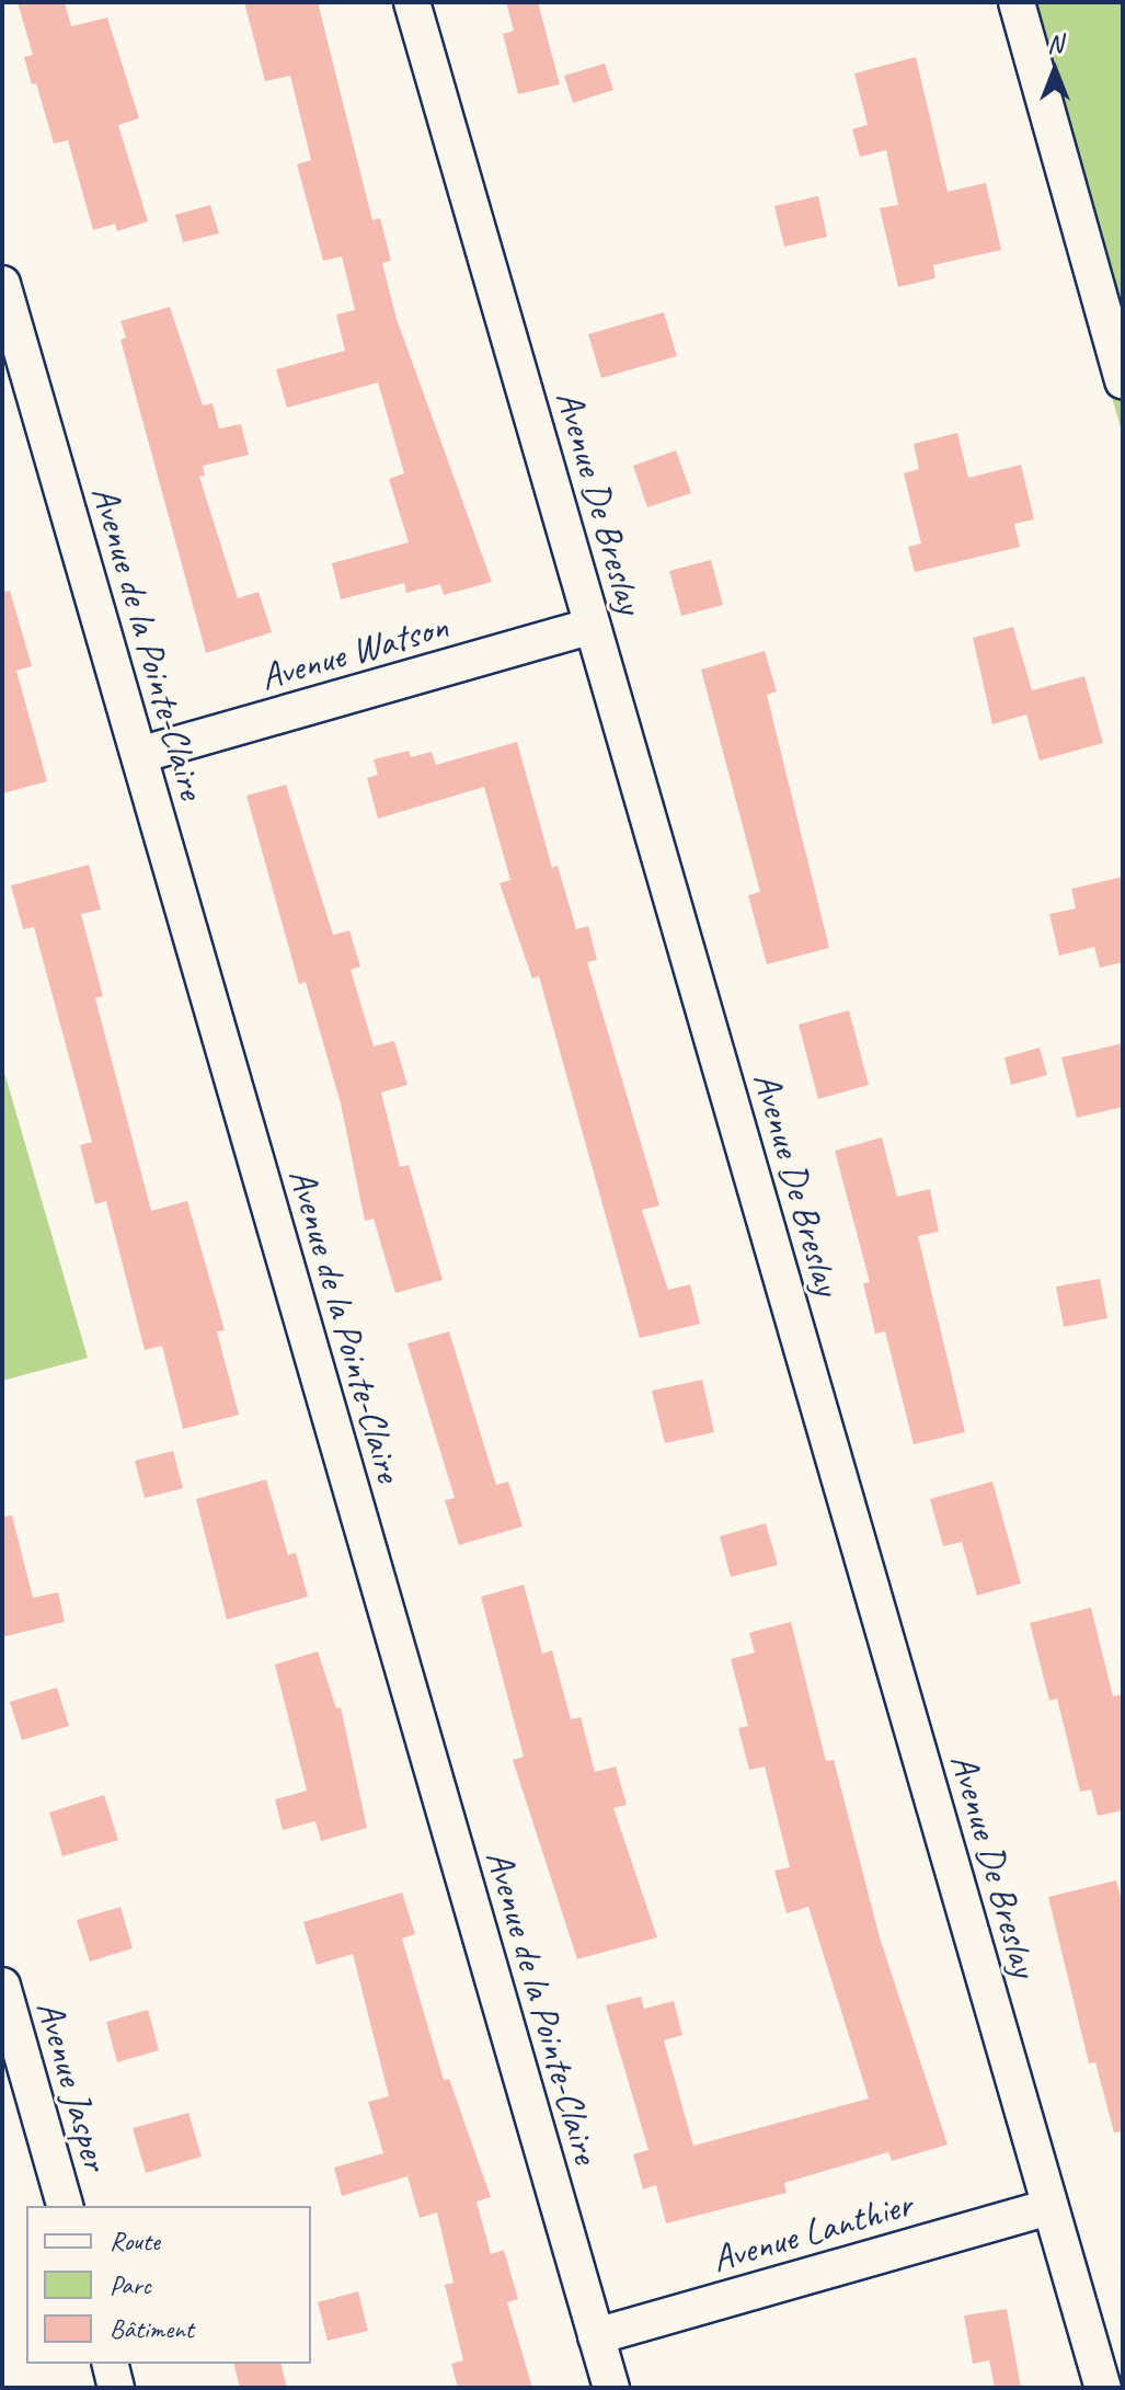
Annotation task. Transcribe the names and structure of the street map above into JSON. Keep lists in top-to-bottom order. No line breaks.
{"streets":{"street":["Avenue De Breslay","Avenue de la Pointe-Claire","Avenue Watson","Avenue Jasper","Avenue Lanthier"]},"crossings":[["Avenue De Breslay","Avenue Watson"],["Avenue De Breslay","Avenue Lanthier"],["Avenue de la Pointe-Claire","Avenue Watson"],["Avenue de la Pointe-Claire","Avenue Lanthier"]],"legend":["Route","Parc","Bâtiment"],"north":"top"}
